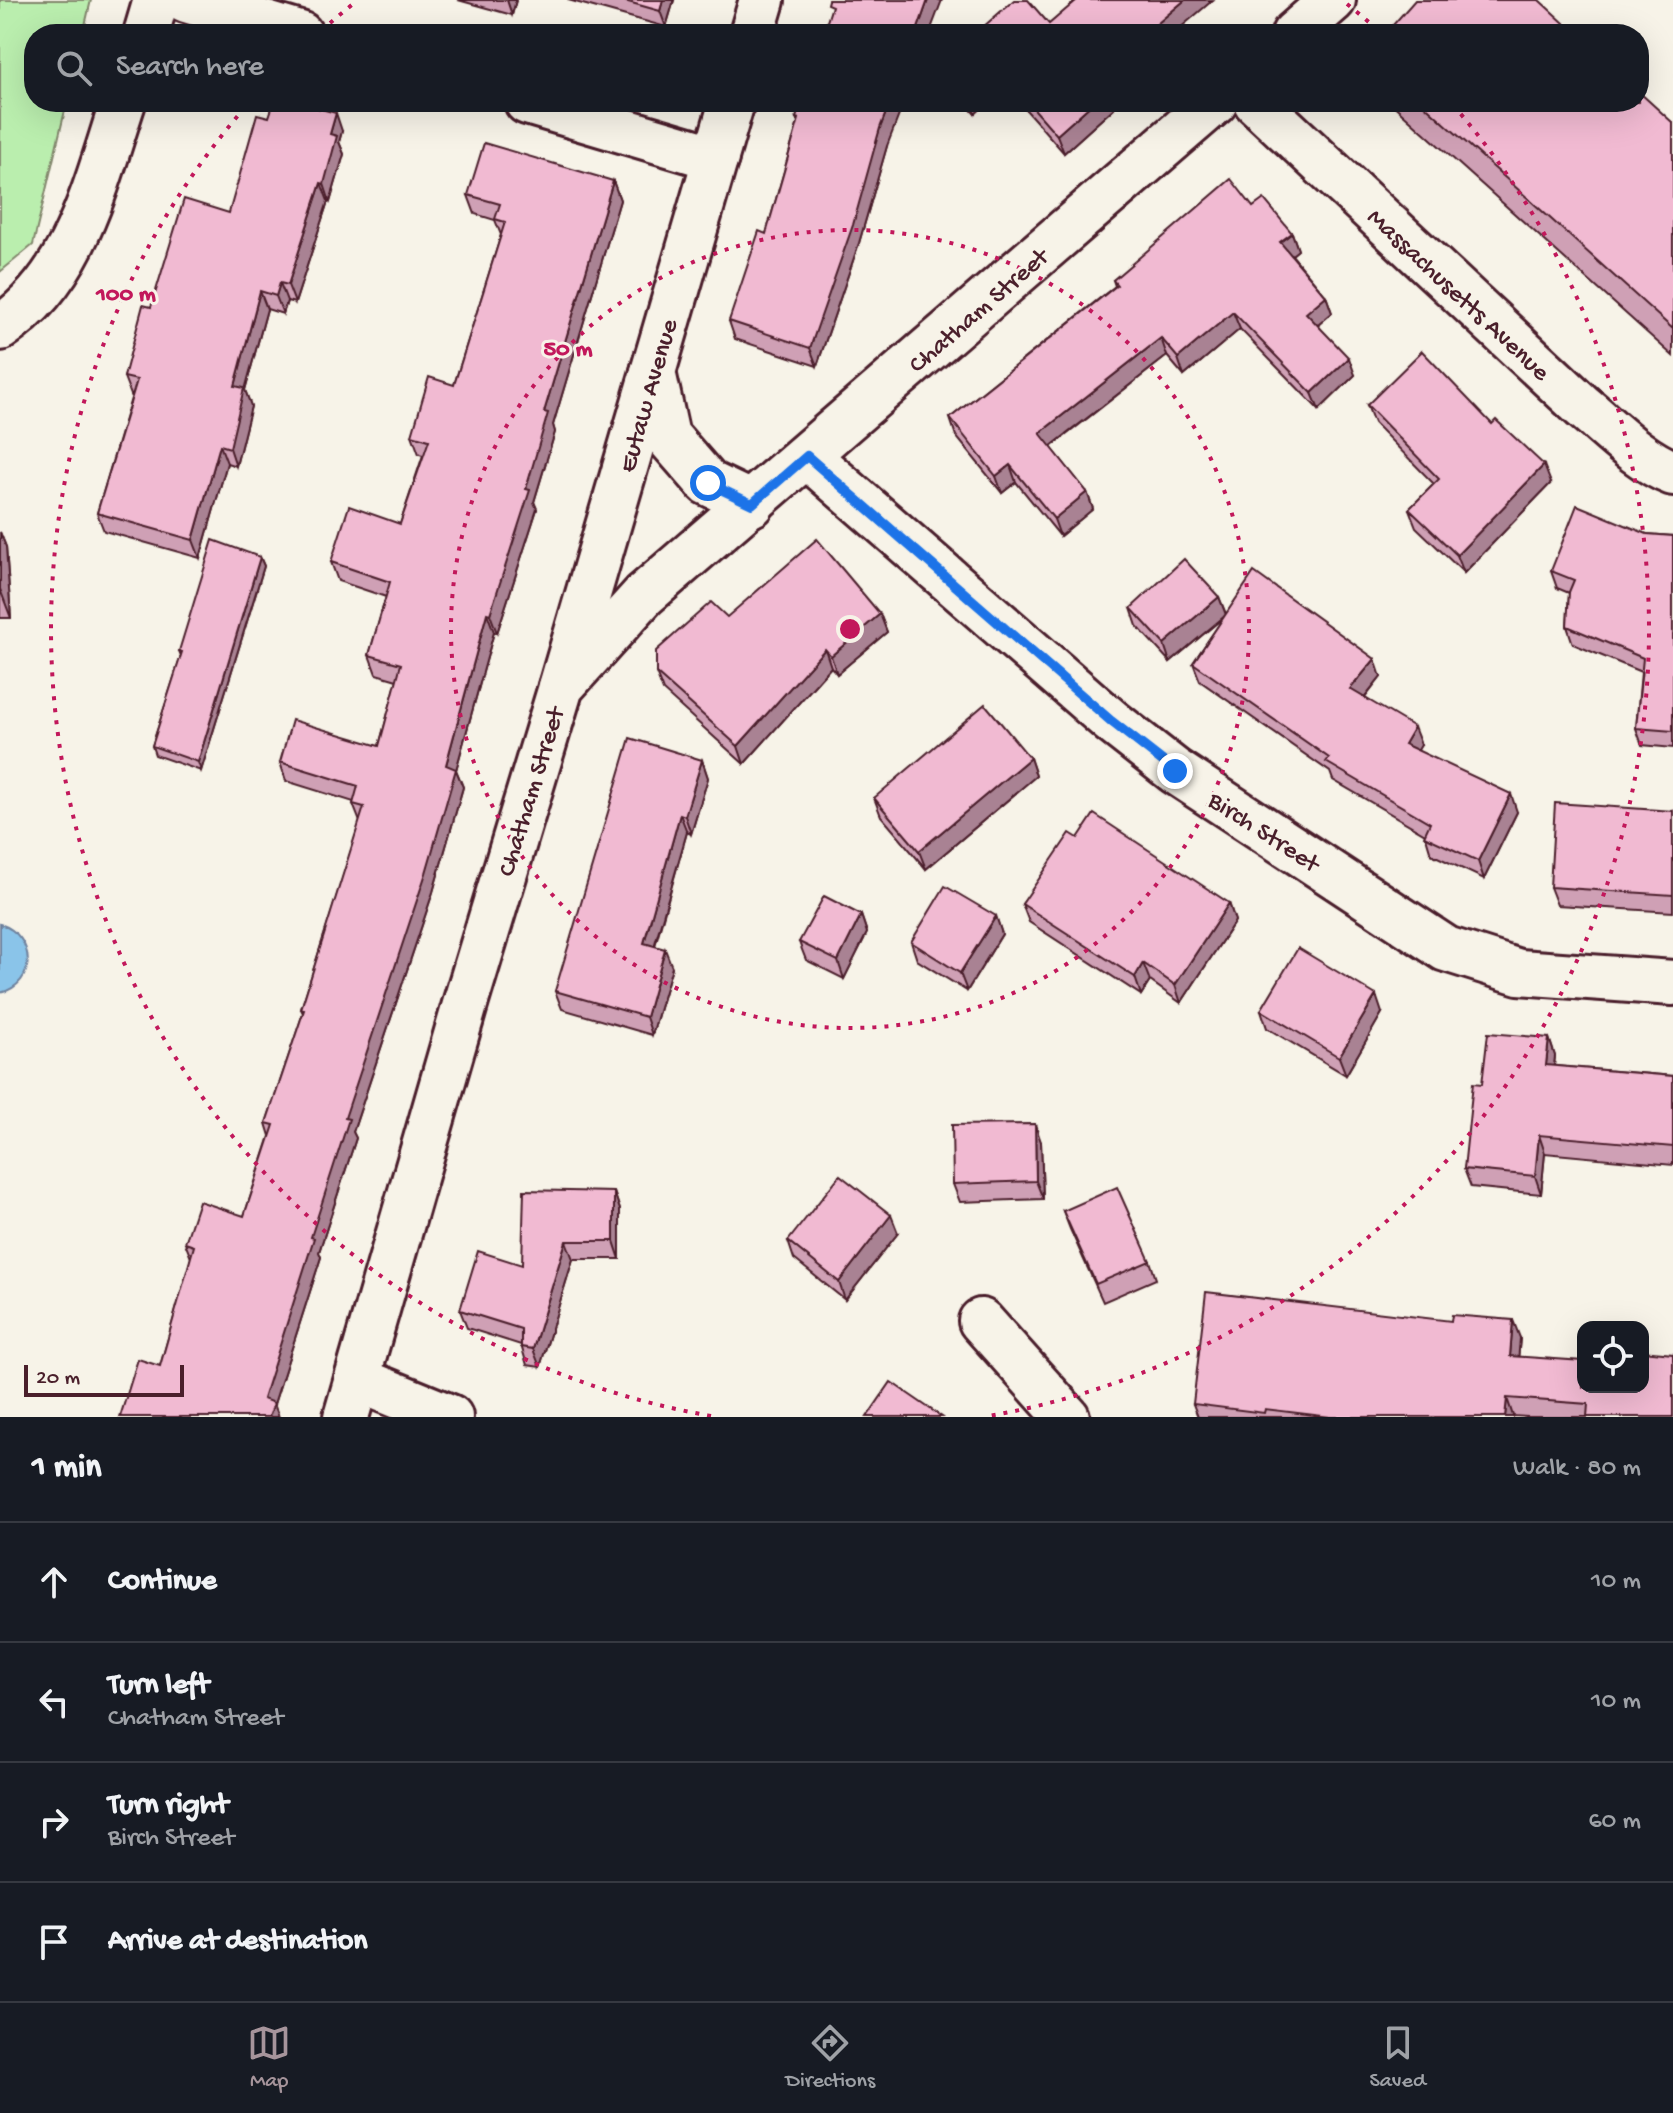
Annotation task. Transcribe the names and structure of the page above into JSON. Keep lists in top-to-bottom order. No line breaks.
{"streets":{"street":["Massachusetts Avenue","Chatham Street","Eutaw Avenue","Birch Street"]},"crossings":[["Chatham Street","Eutaw Avenue"],["Chatham Street","Birch Street"]],"scale_bar":"20 m","page":{"search":"Search here","scale":"20 m","heading":["1 min","Walk · 80 m"],"list":[["Continue","10 m"],["Turn left","Chatham Street","10 m"],["Turn right","Birch Street","60 m"],"Arrive at destination"],"nav":["Map","Directions","Saved"]},"rings":["100 m","50 m"]}
